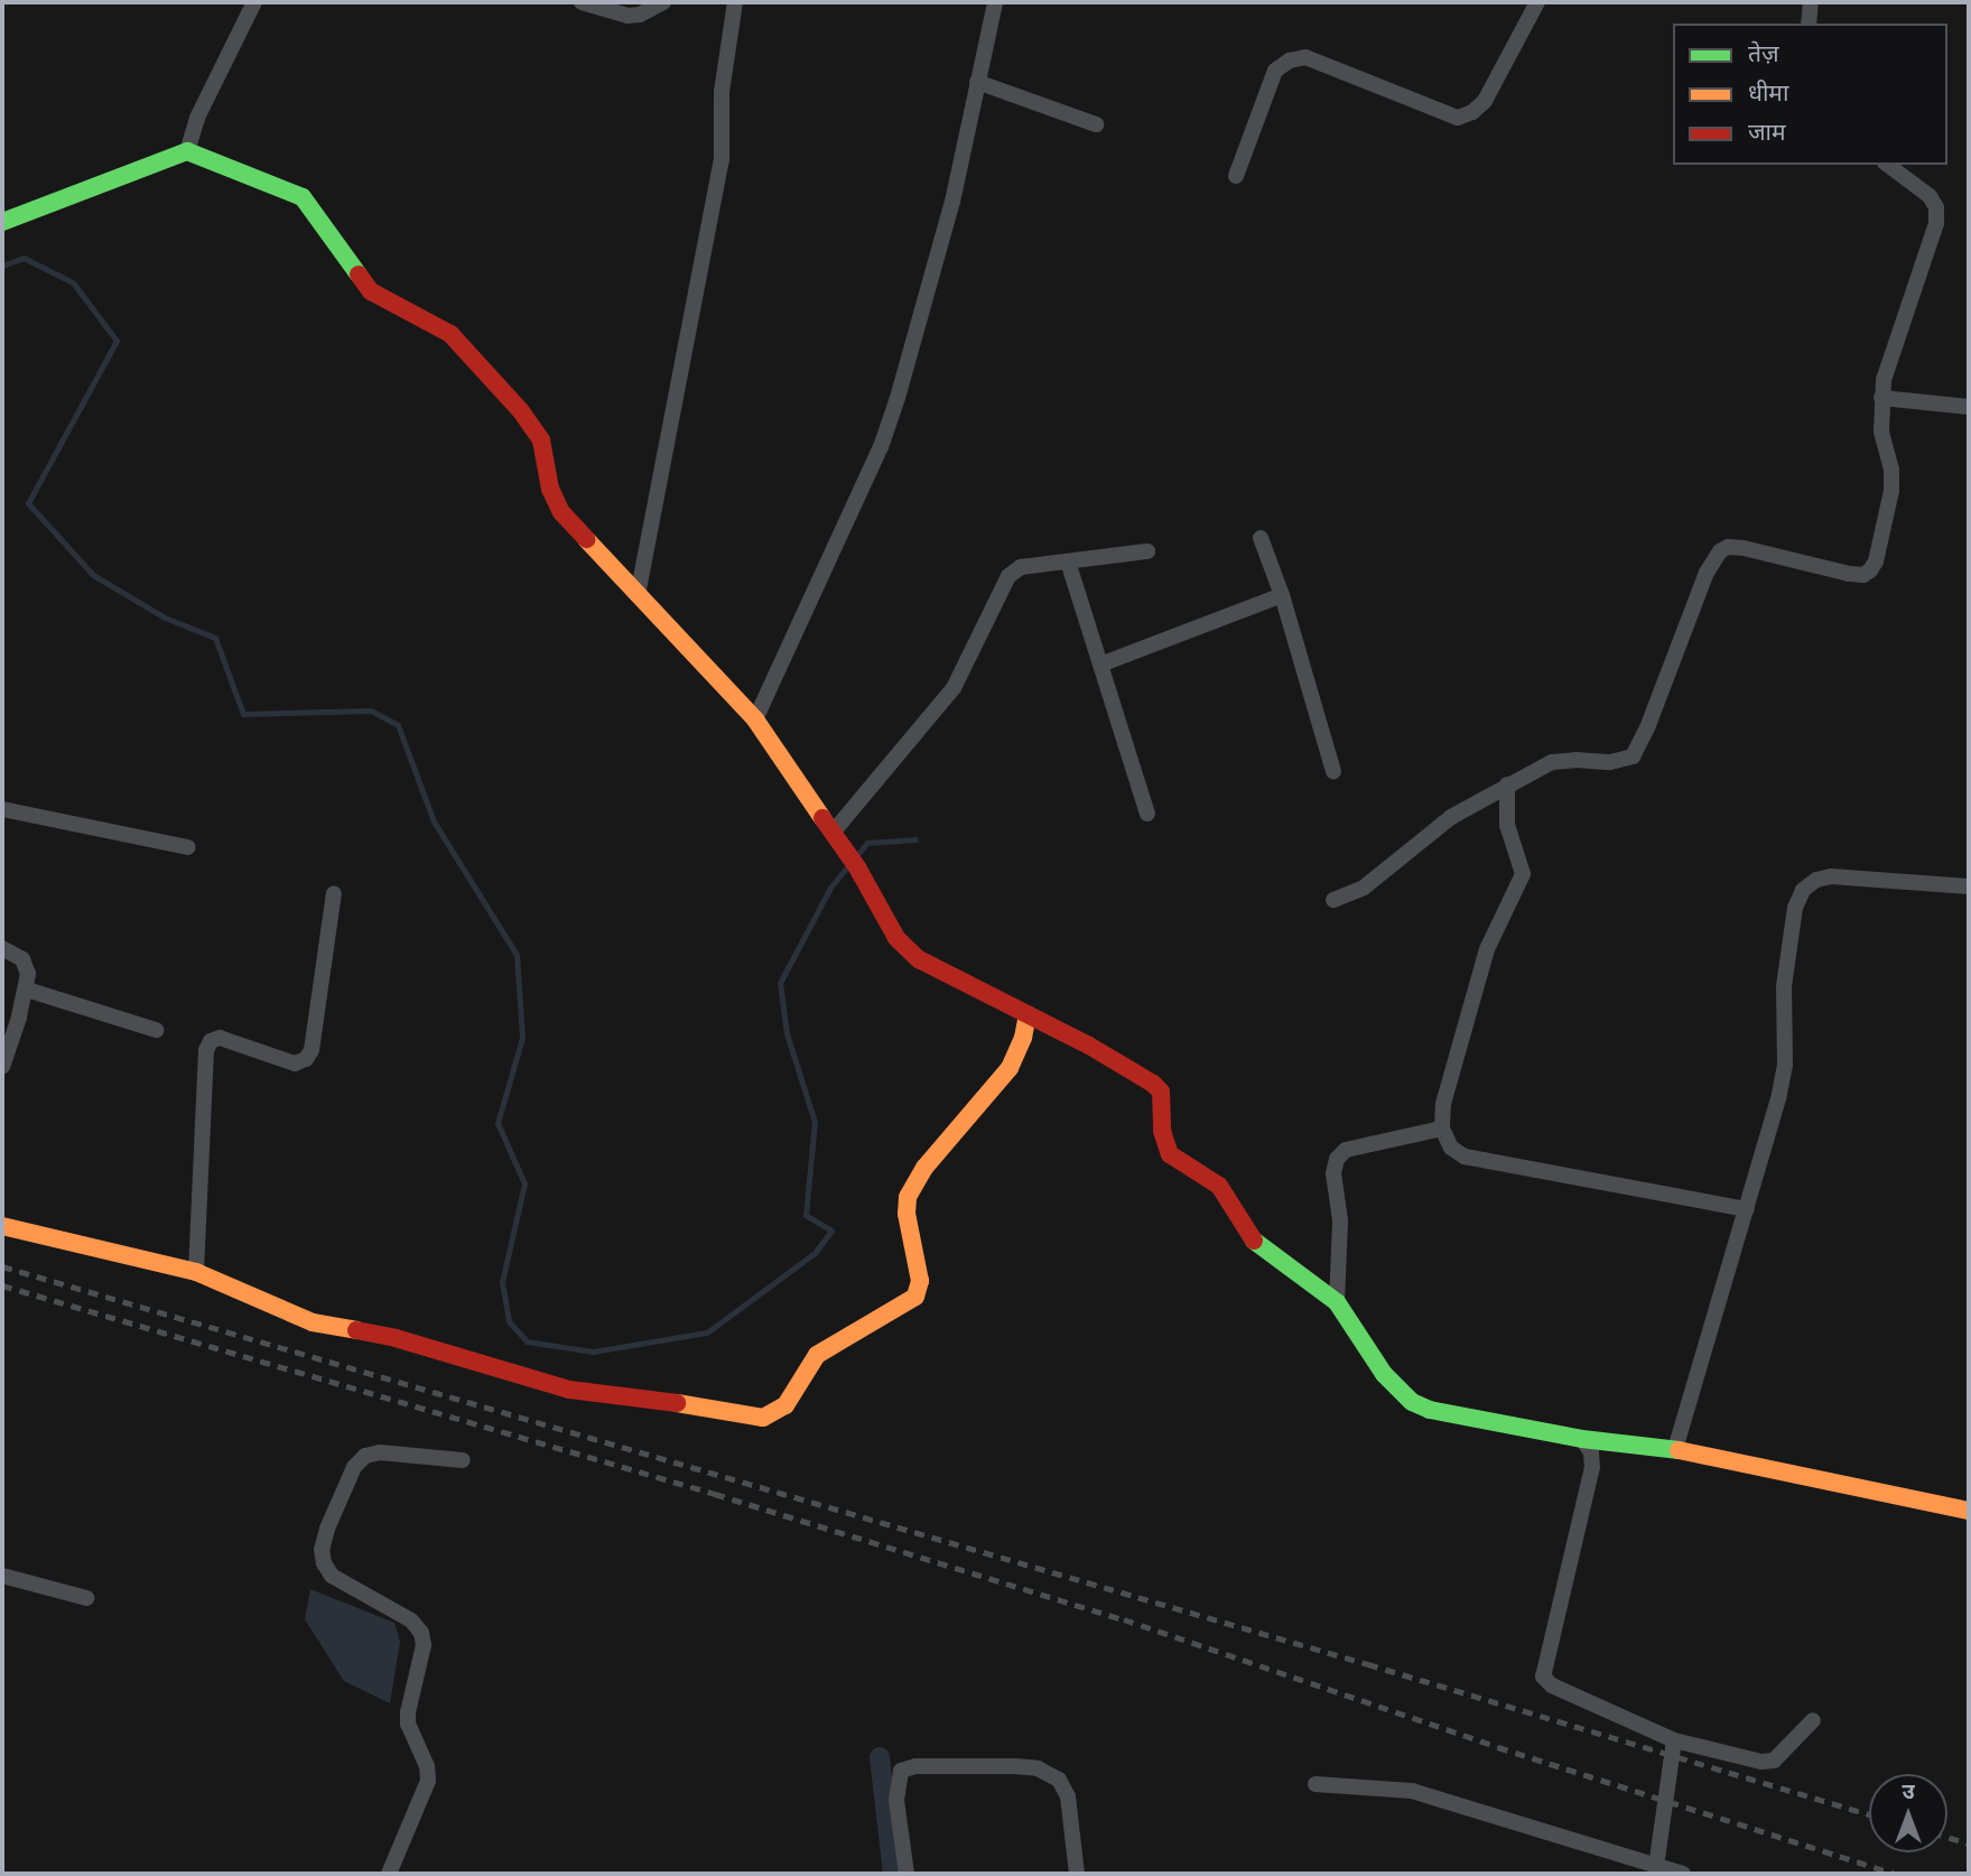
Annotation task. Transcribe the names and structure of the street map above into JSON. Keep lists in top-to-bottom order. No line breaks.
{"legend":["तेज़","धीमा","जाम"],"north":"top"}
